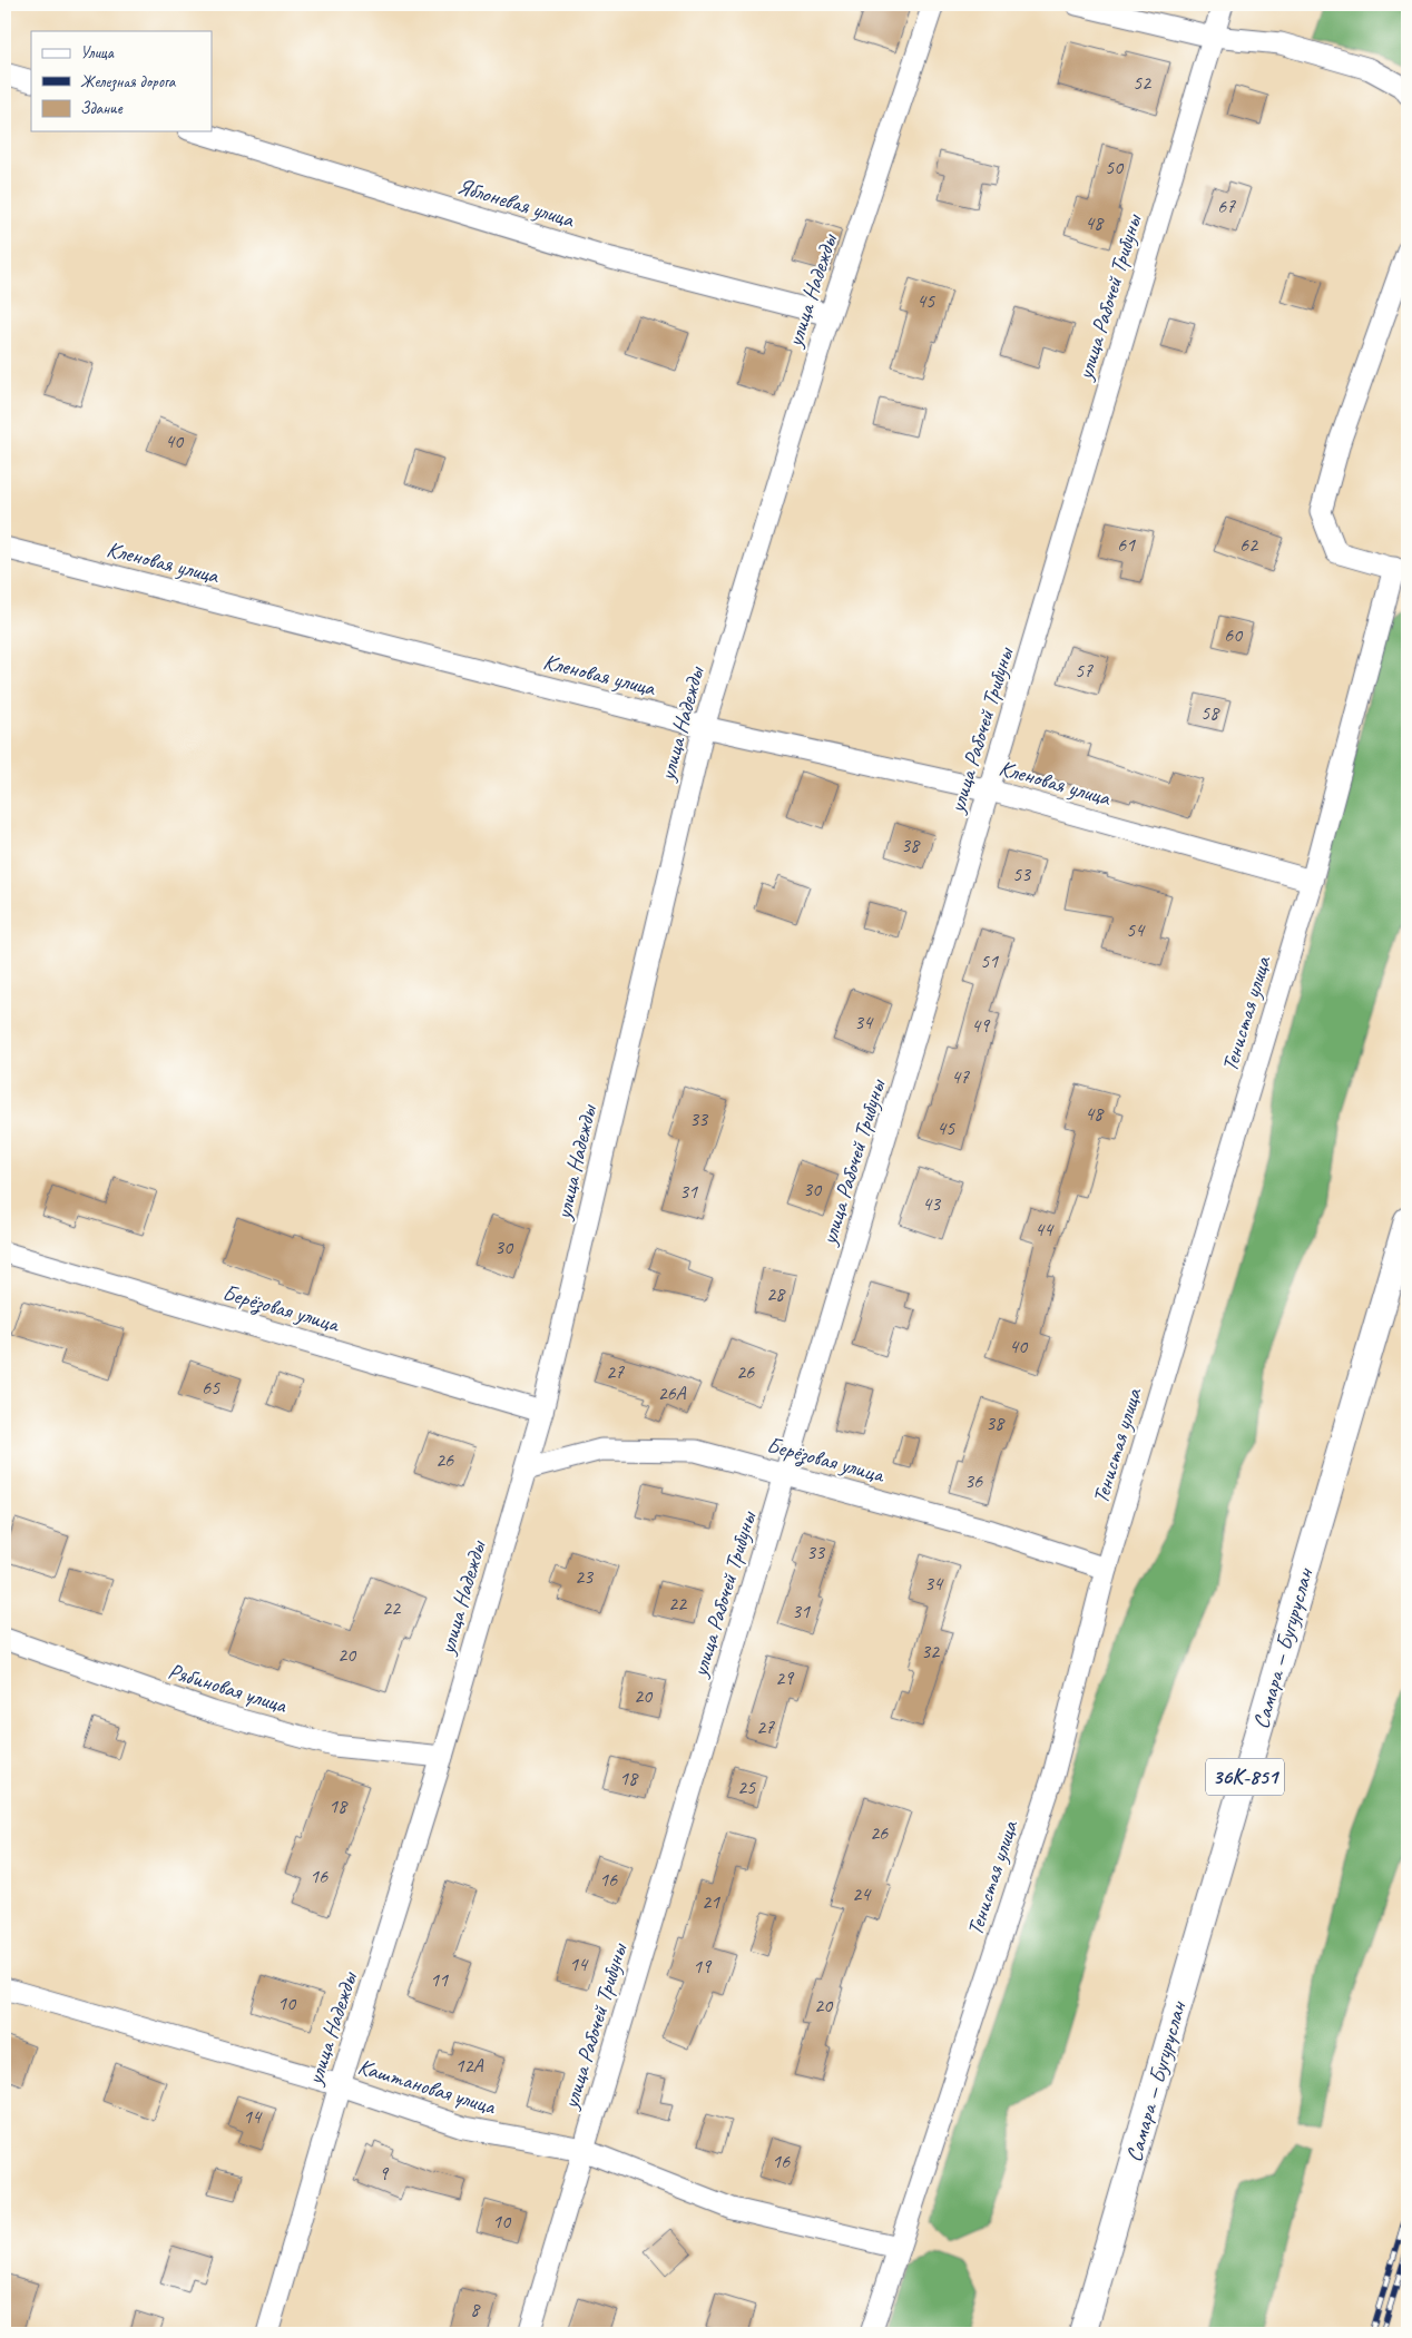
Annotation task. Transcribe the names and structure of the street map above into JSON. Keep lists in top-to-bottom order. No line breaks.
{"streets":{"main road":["Самара — Бугуруслан","36К-851"],"street":["Яблоневая улица","улица Надежды","улица Рабочей Трибуны","Кленовая улица","Тенистая улица","Берёзовая улица","Рябиновая улица","Каштановая улица"]},"crossings":[["Яблоневая улица","улица Надежды"],["улица Надежды","Кленовая улица"],["улица Надежды","Берёзовая улица"],["улица Надежды","Рябиновая улица"],["улица Надежды","Каштановая улица"],["улица Рабочей Трибуны","Кленовая улица"],["улица Рабочей Трибуны","Берёзовая улица"],["улица Рабочей Трибуны","Каштановая улица"],["Кленовая улица","Тенистая улица"],["Тенистая улица","Берёзовая улица"],["Тенистая улица","Каштановая улица"]],"house_numbers":["52","50","67","48","45","40","61","62","60","57","58","38","53","54","51","34","49","47","48","33","45","30","31","43","44","30","28","40","27","26","65","26А","38","26","36","33","23","34","22","22","31","32","20","29","20","27","18","25","18","26","16","16","24","21","14","19","11","10","20","12А","14","16","9","10","8"],"legend":["Улица","Железная дорога","Здание"]}
